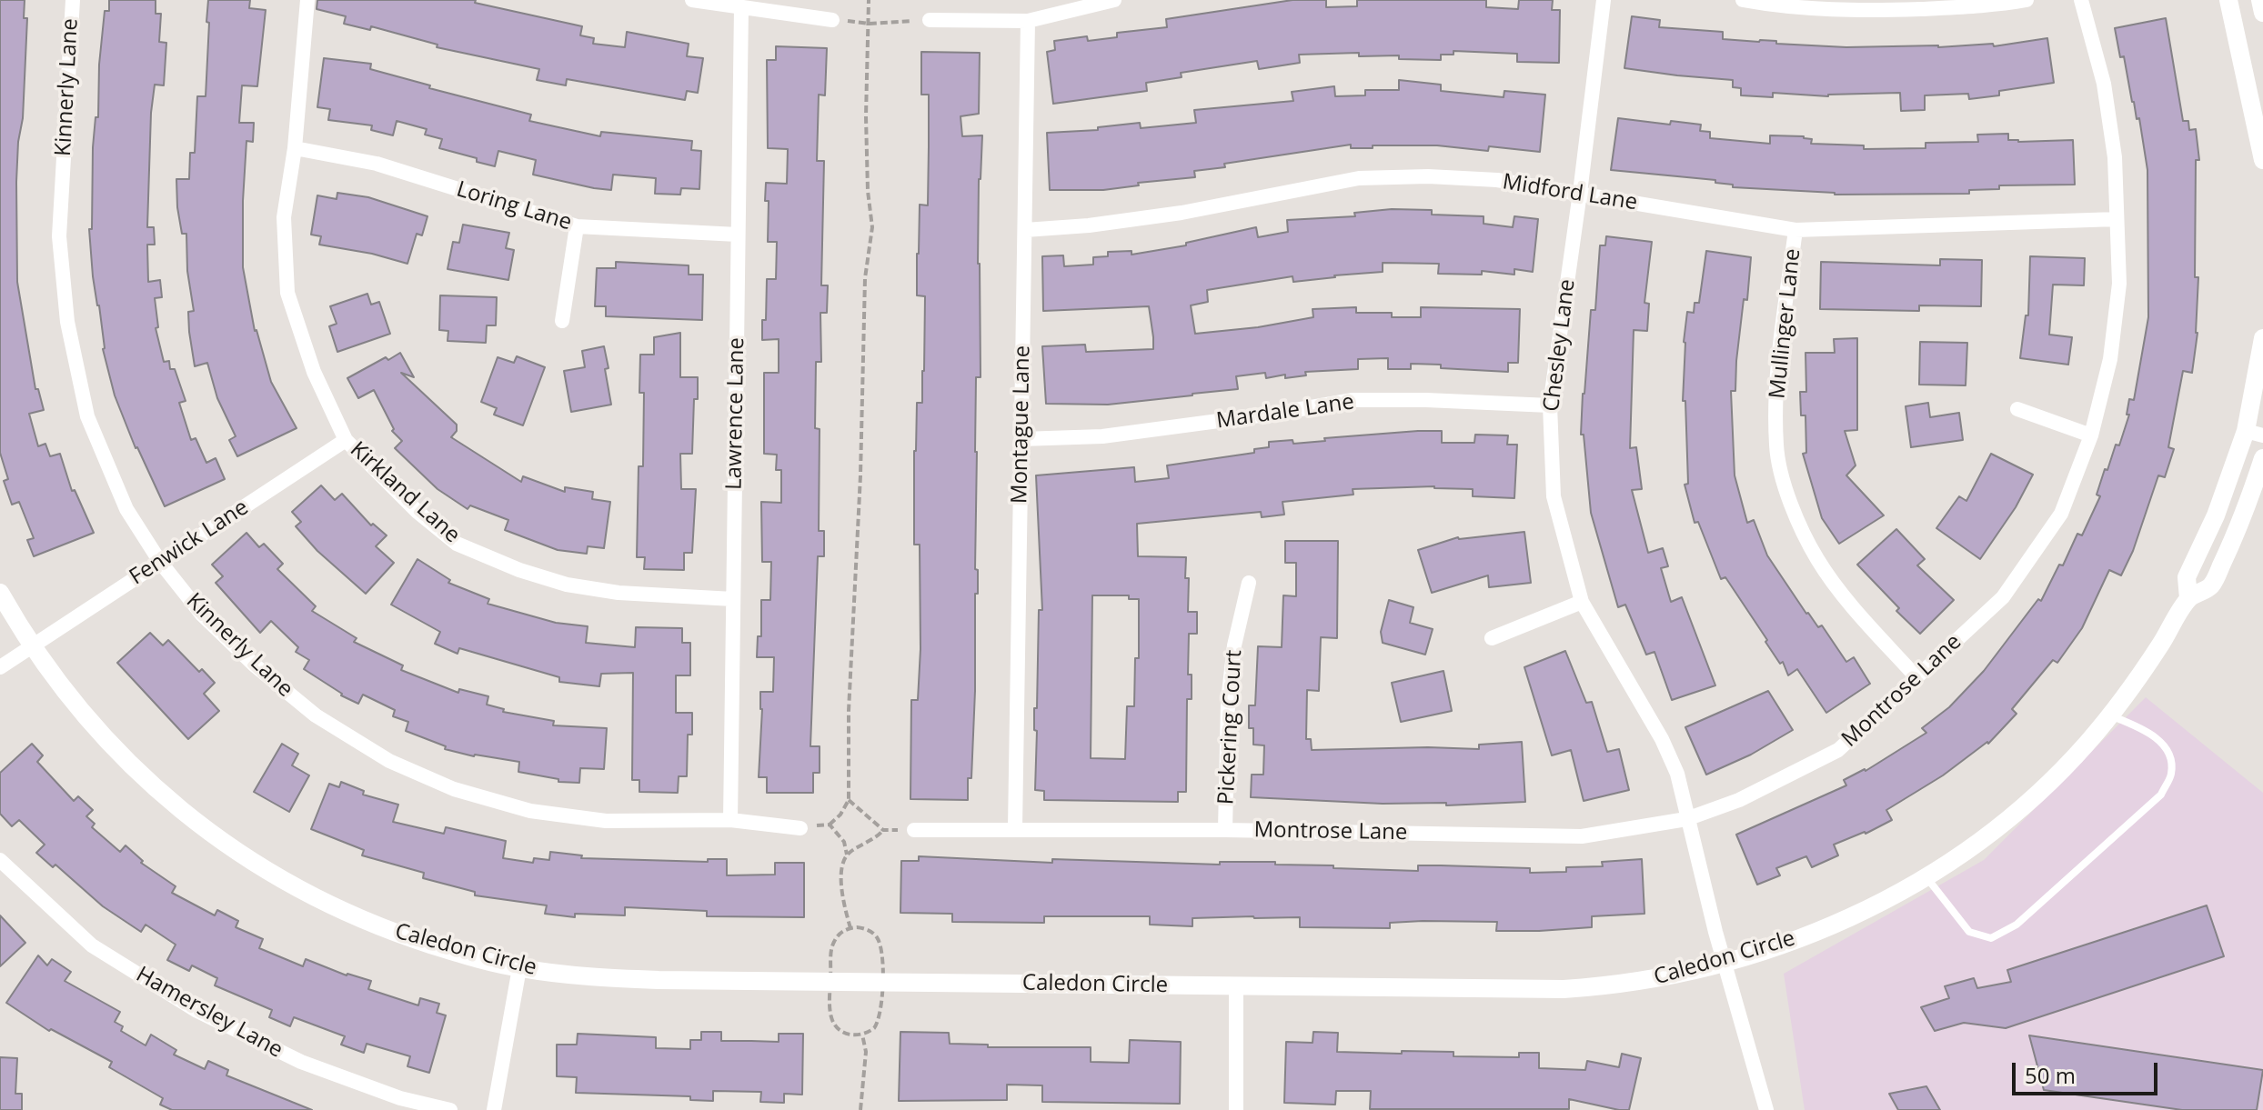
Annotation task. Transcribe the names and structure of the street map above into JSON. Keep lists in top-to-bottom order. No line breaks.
{"streets":{"street":["Kinnerly Lane","Midford Lane","Loring Lane","Mullinger Lane","Chesley Lane","Mardale Lane","Lawrence Lane","Montague Lane","Kirkland Lane","Fenwick Lane","Montrose Lane","Pickering Court","Caledon Circle","Hamersley Lane"]},"crossings":[["Kinnerly Lane","Lawrence Lane"],["Kinnerly Lane","Fenwick Lane"],["Midford Lane","Mullinger Lane"],["Midford Lane","Chesley Lane"],["Midford Lane","Montague Lane"],["Midford Lane","Montrose Lane"],["Loring Lane","Lawrence Lane"],["Loring Lane","Kirkland Lane"],["Mullinger Lane","Montrose Lane"],["Chesley Lane","Mardale Lane"],["Chesley Lane","Montrose Lane"],["Chesley Lane","Caledon Circle"],["Mardale Lane","Montague Lane"],["Lawrence Lane","Kirkland Lane"],["Montague Lane","Montrose Lane"],["Kirkland Lane","Fenwick Lane"],["Fenwick Lane","Caledon Circle"],["Montrose Lane","Pickering Court"]],"scale_bar":"50 m"}
